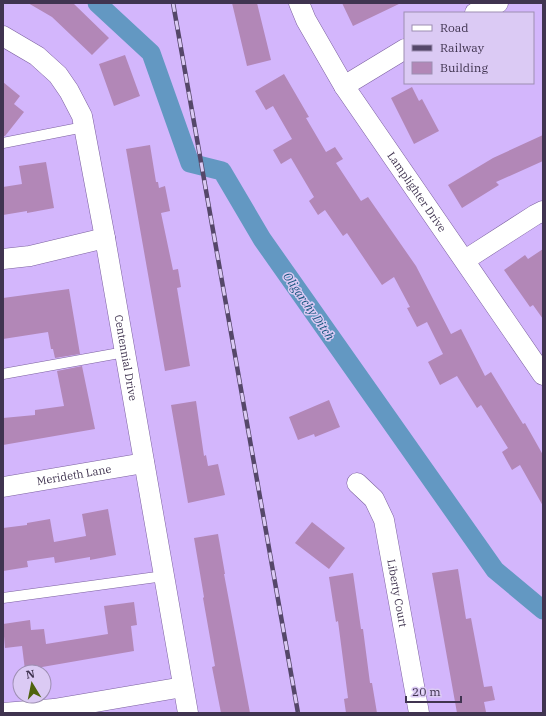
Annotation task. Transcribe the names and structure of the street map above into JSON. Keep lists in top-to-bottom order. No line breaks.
{"streets":{"street":["Lamplighter Drive","Centennial Drive","Merideth Lane","Liberty Court"]},"crossings":[["Centennial Drive","Merideth Lane"]],"water":["Oligarchy Ditch"],"legend":["Road","Railway","Building"],"scale_bar":"20 m","north":"top"}
